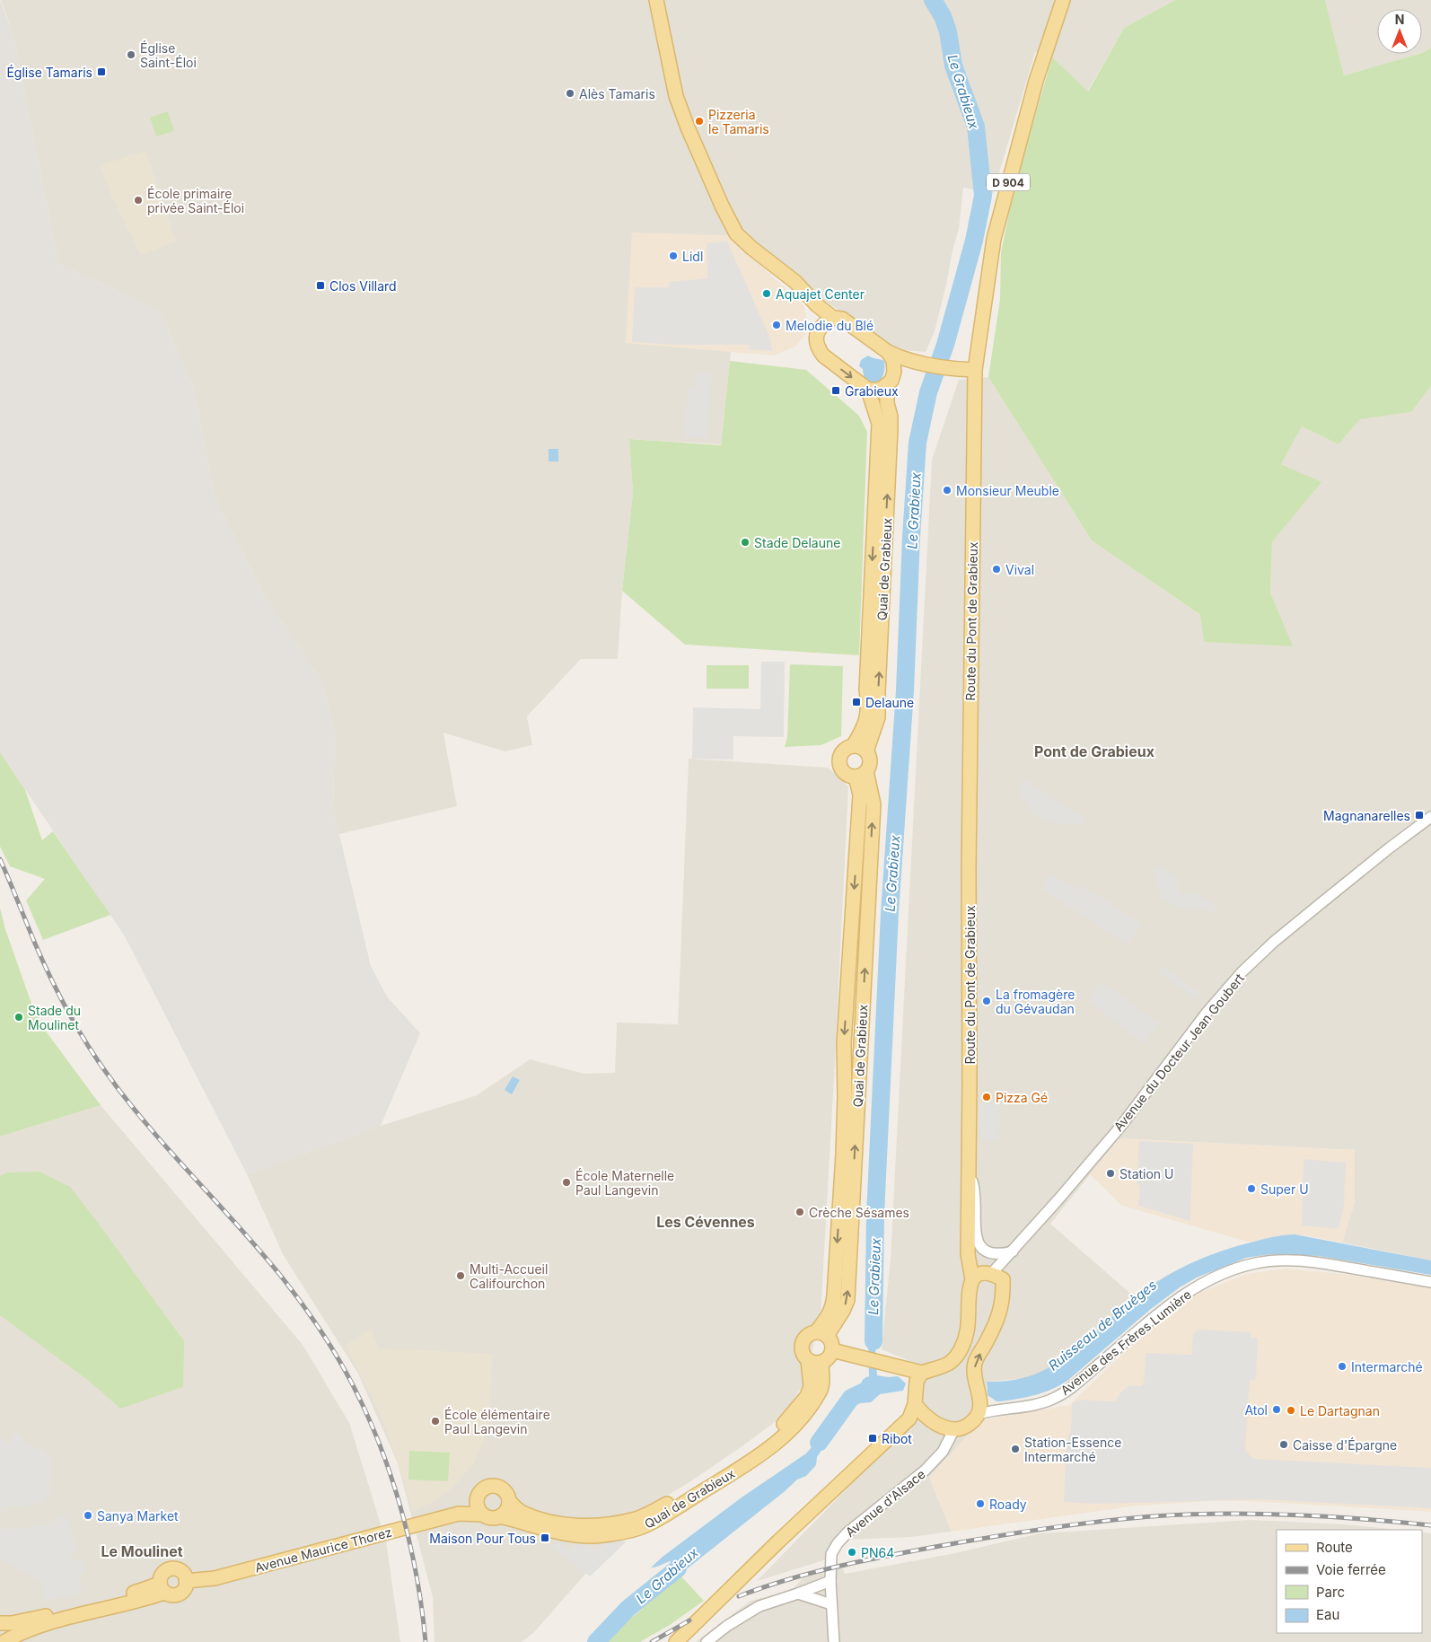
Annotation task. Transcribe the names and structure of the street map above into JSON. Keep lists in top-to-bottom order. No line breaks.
{"streets":{"main road":["D 904","Quai de Grabieux","Route du Pont de Grabieux","Avenue Maurice Thorez"],"street":["Avenue du Docteur Jean Goubert","Avenue des Frères Lumière","Avenue d'Alsace"]},"crossings":[["Quai de Grabieux","Avenue Maurice Thorez"],["Route du Pont de Grabieux","Avenue du Docteur Jean Goubert"]],"districts":["Pont de Grabieux","Les Cévennes","Le Moulinet"],"water":["Le Grabieux","Ruisseau de Bruèges"],"places":{"other":["Église Saint-Éloi","Alès Tamaris","Pizzeria le Tamaris","École primaire privée Saint-Éloi","Lidl","Aquajet Center","Melodie du Blé","Monsieur Meuble","Stade Delaune","Vival","La fromagère du Gévaudan","Stade du Moulinet","Pizza Gé","Station U","École Maternelle Paul Langevin","Super U","Crèche Sésames","Multi-Accueil Califourchon","Intermarché","Atol","Le Dartagnan","École élémentaire Paul Langevin","Caisse d'Épargne","Station-Essence Intermarché","Roady","Sanya Market","PN64"],"transit":["Église Tamaris","Clos Villard","Grabieux","Delaune","Magnanarelles","Ribot","Maison Pour Tous"]},"legend":["Route","Voie ferrée","Parc","Eau"],"north":"top"}
